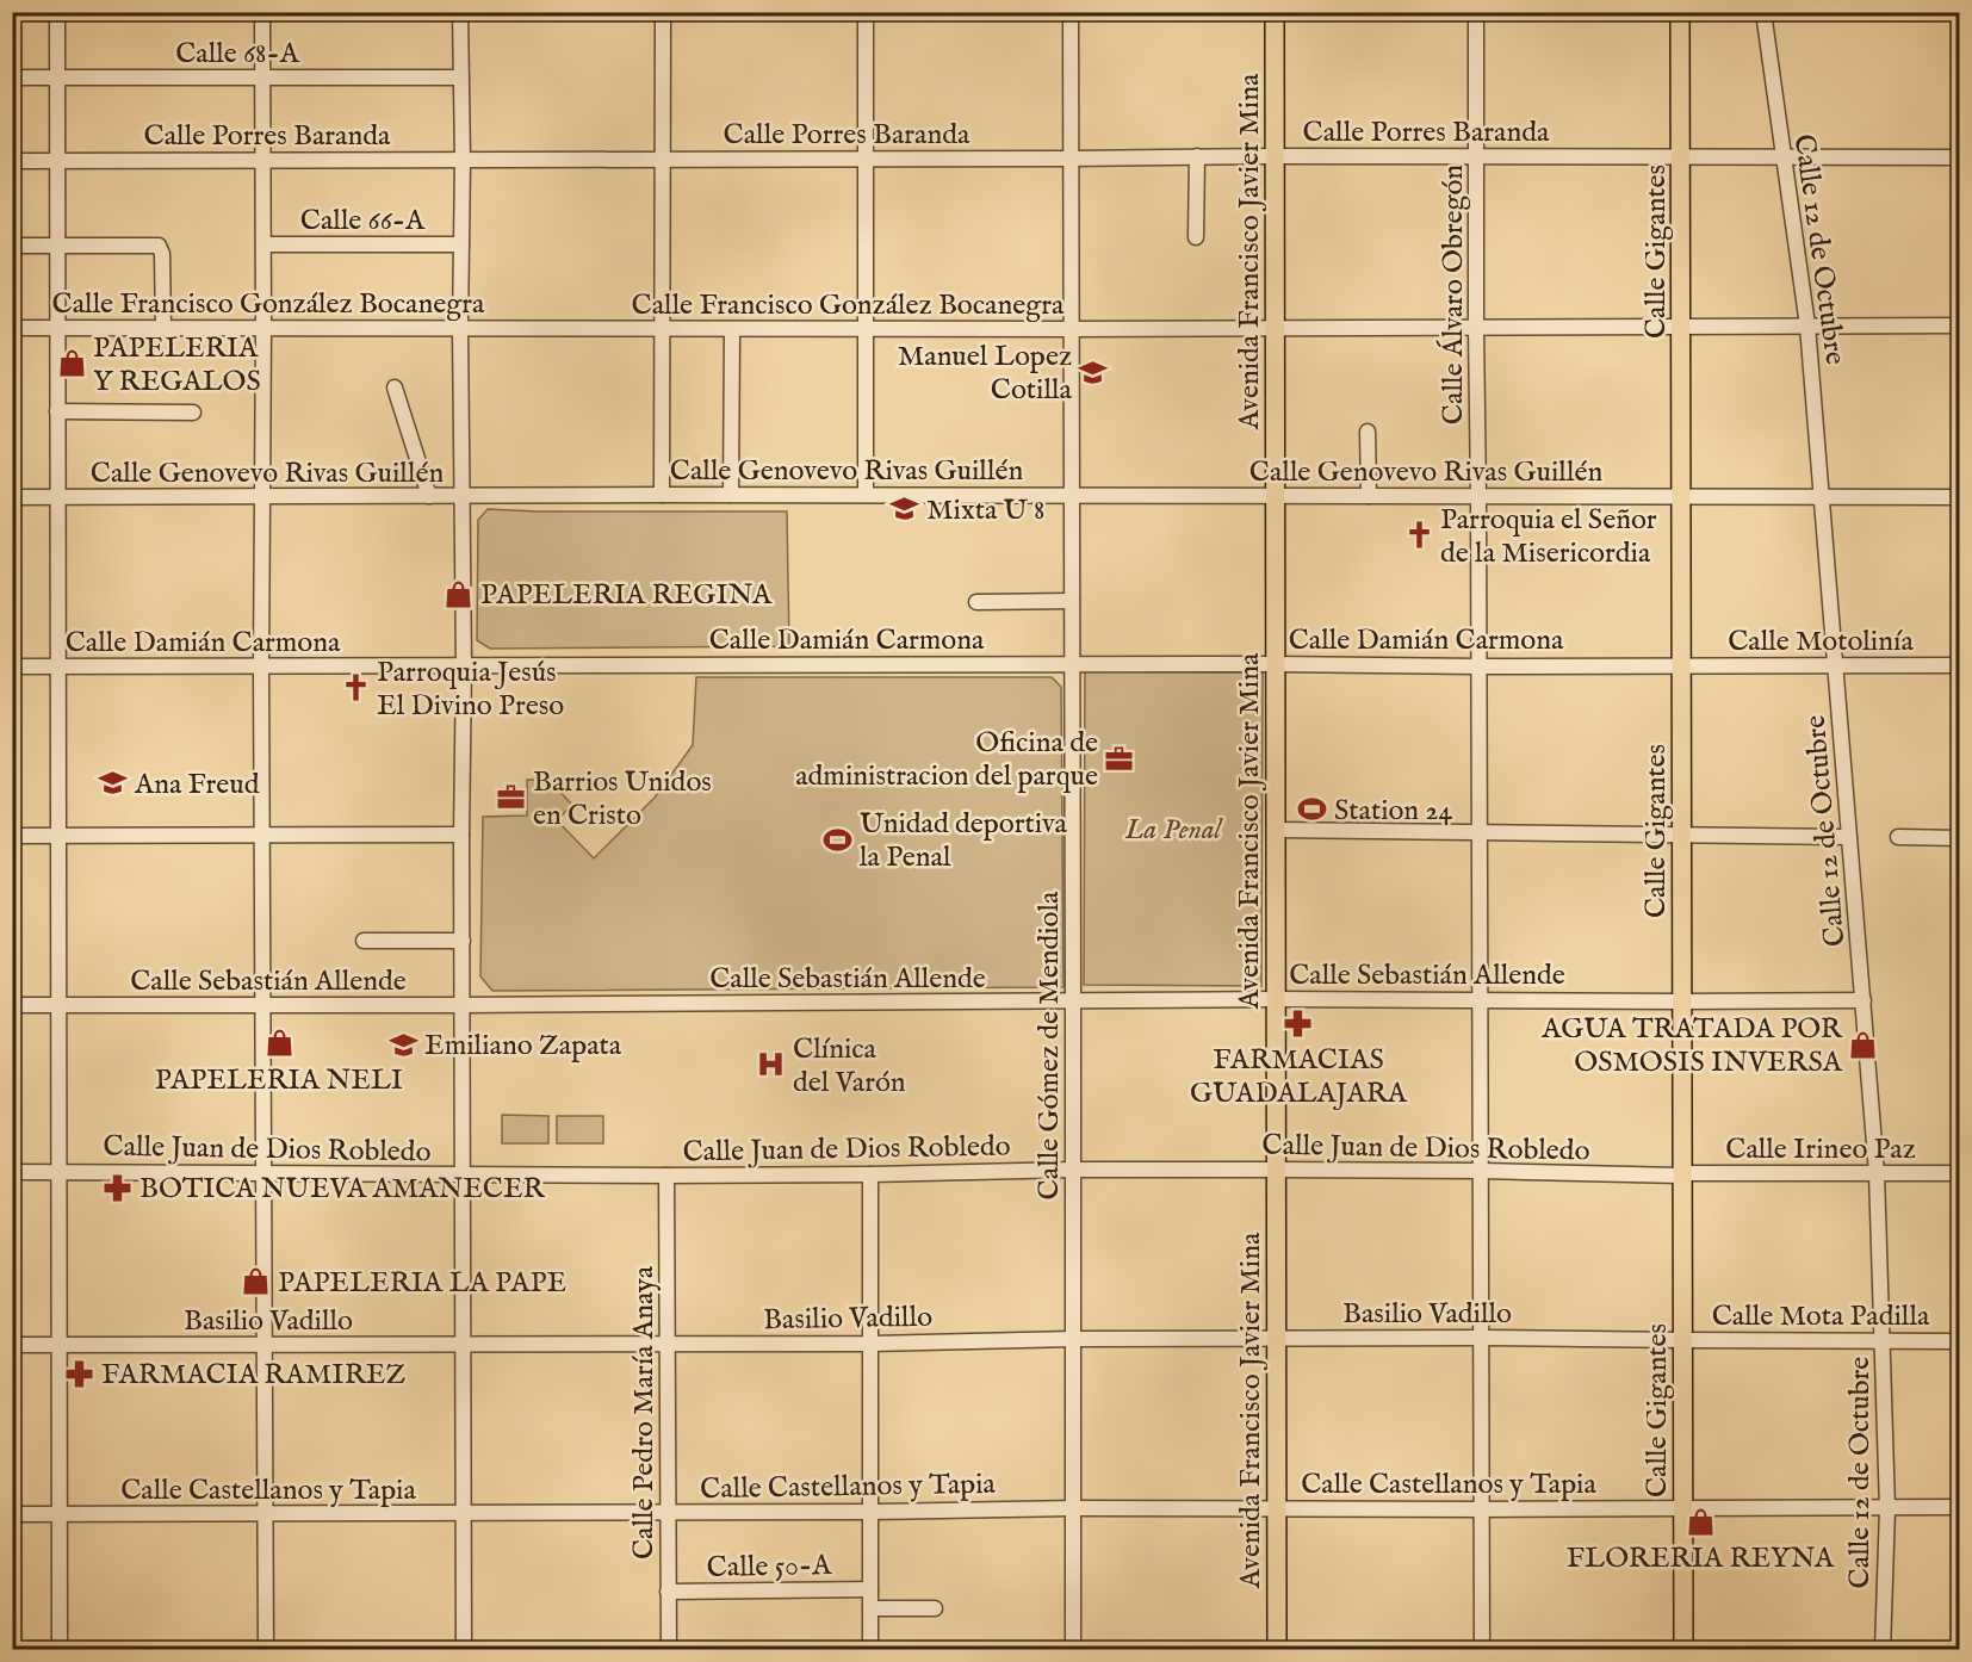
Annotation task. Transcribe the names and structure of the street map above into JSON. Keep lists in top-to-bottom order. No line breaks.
{"streets":{"main road":["Avenida Francisco Javier Mina","Calle Gigantes"],"street":["Calle 68-A","Calle Porres Baranda","Calle 66-A","Calle 12 de Octubre","Calle Álvaro Obregón","Calle Francisco González Bocanegra","Calle Genovevo Rivas Guillén","Calle Damián Carmona","Calle Motolinía","Calle Sebastián Allende","Calle Gómez de Mendiola","Calle Juan de Dios Robledo","Calle Irineo Paz","Basilio Vadillo","Calle Mota Padilla","Calle Pedro María Anaya","Calle Castellanos y Tapia","Calle 50-A"]},"crossings":[["Calle Porres Baranda","Calle 12 de Octubre"],["Calle Porres Baranda","Avenida Francisco Javier Mina"],["Calle Porres Baranda","Calle Gigantes"],["Calle Porres Baranda","Calle Álvaro Obregón"],["Calle Porres Baranda","Calle Gómez de Mendiola"],["Calle 12 de Octubre","Calle Francisco González Bocanegra"],["Calle 12 de Octubre","Calle Genovevo Rivas Guillén"],["Calle 12 de Octubre","Calle Motolinía"],["Calle 12 de Octubre","Calle Sebastián Allende"],["Calle 12 de Octubre","Calle Irineo Paz"],["Calle 12 de Octubre","Calle Mota Padilla"],["Calle 12 de Octubre","Calle Castellanos y Tapia"],["Avenida Francisco Javier Mina","Calle Francisco González Bocanegra"],["Avenida Francisco Javier Mina","Calle Genovevo Rivas Guillén"],["Avenida Francisco Javier Mina","Calle Damián Carmona"],["Avenida Francisco Javier Mina","Calle Sebastián Allende"],["Avenida Francisco Javier Mina","Calle Juan de Dios Robledo"],["Avenida Francisco Javier Mina","Basilio Vadillo"],["Avenida Francisco Javier Mina","Calle Castellanos y Tapia"],["Calle Gigantes","Calle Francisco González Bocanegra"],["Calle Gigantes","Calle Genovevo Rivas Guillén"],["Calle Gigantes","Calle Damián Carmona"],["Calle Gigantes","Calle Motolinía"],["Calle Gigantes","Calle Sebastián Allende"],["Calle Gigantes","Calle Juan de Dios Robledo"],["Calle Gigantes","Calle Irineo Paz"],["Calle Gigantes","Basilio Vadillo"],["Calle Gigantes","Calle Mota Padilla"],["Calle Gigantes","Calle Castellanos y Tapia"],["Calle Álvaro Obregón","Calle Francisco González Bocanegra"],["Calle Álvaro Obregón","Calle Genovevo Rivas Guillén"],["Calle Álvaro Obregón","Calle Damián Carmona"],["Calle Álvaro Obregón","Calle Sebastián Allende"],["Calle Álvaro Obregón","Calle Juan de Dios Robledo"],["Calle Álvaro Obregón","Basilio Vadillo"],["Calle Álvaro Obregón","Calle Castellanos y Tapia"],["Calle Francisco González Bocanegra","Calle Gómez de Mendiola"],["Calle Genovevo Rivas Guillén","Calle Gómez de Mendiola"],["Calle Damián Carmona","Calle Motolinía"],["Calle Damián Carmona","Calle Gómez de Mendiola"],["Calle Sebastián Allende","Calle Gómez de Mendiola"],["Calle Gómez de Mendiola","Calle Juan de Dios Robledo"],["Calle Gómez de Mendiola","Basilio Vadillo"],["Calle Gómez de Mendiola","Calle Castellanos y Tapia"],["Calle Juan de Dios Robledo","Calle Irineo Paz"],["Calle Juan de Dios Robledo","Calle Pedro María Anaya"],["Basilio Vadillo","Calle Mota Padilla"],["Basilio Vadillo","Calle Pedro María Anaya"],["Calle Pedro María Anaya","Calle Castellanos y Tapia"],["Calle Pedro María Anaya","Calle 50-A"]],"parks":["La Penal"],"places":{"shop":["PAPELERIA Y REGALOS","PAPELERIA REGINA","PAPELERIA NELI","AGUA TRATADA POR OSMOSIS INVERSA","PAPELERIA LA PAPE","FLORERIA REYNA"],"school or university":["Manuel Lopez Cotilla","Mixta U 8","Ana Freud","Emiliano Zapata"],"church":["Parroquia el Señor de la Misericordia","Parroquia Jesús El Divino Preso"],"office":["Oficina de administracion del parque","Barrios Unidos en Cristo"],"sports":["Station 24","Unidad deportiva la Penal"],"pharmacy":["FARMACIAS GUADALAJARA","BOTICA NUEVA AMANECER","FARMACIA RAMIREZ"],"hospital":["Clínica del Varón"]}}
